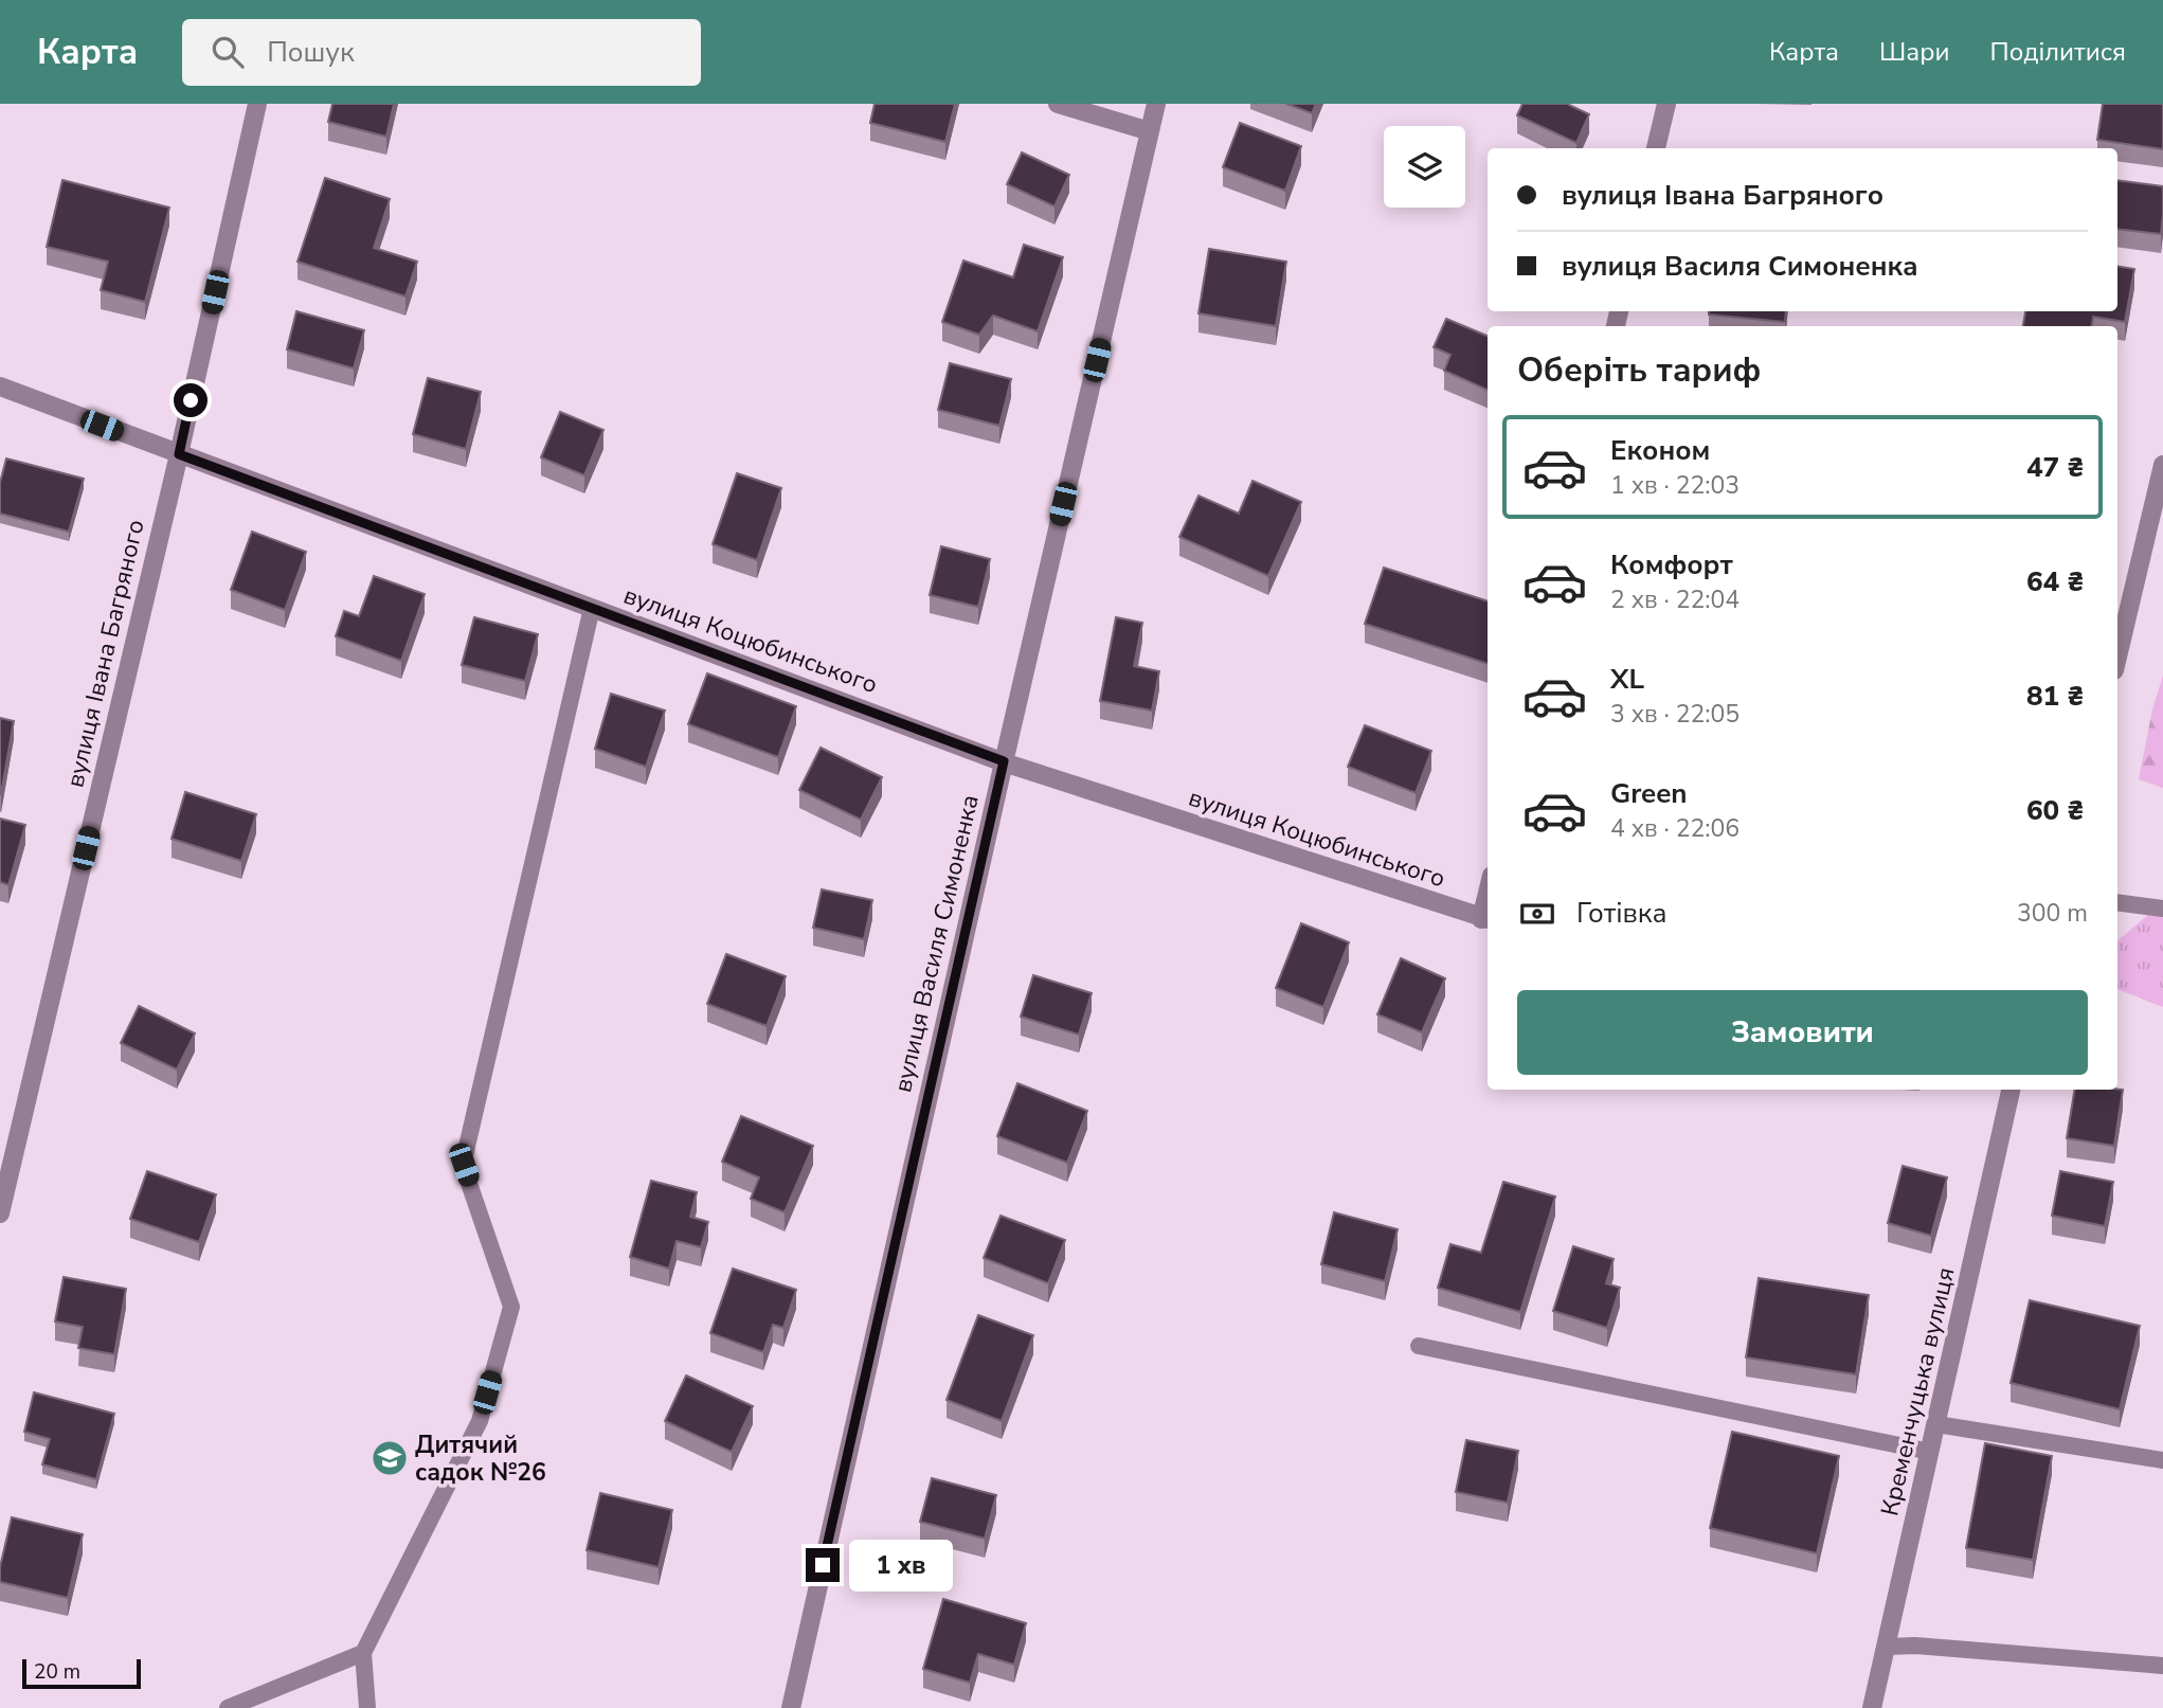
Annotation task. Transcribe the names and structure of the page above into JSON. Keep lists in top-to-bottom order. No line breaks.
{"streets":{"street":["вулиця Коцюбинського","вулиця Івана Багряного","вулиця Василя Симоненка","Кременчуцька вулиця"]},"crossings":[["вулиця Коцюбинського","вулиця Івана Багряного"],["вулиця Коцюбинського","вулиця Василя Симоненка"]],"places":{"school or university":["Дитячий садок №26"]},"scale_bar":"20 m","page":{"header":"Карта","search":"Пошук","nav":["Карта","Шари","Поділитися"],"banner":["вулиця Івана Багряного","вулиця Василя Симоненка"],"heading":"Оберіть тариф","list":[{"name":"Економ","note":"1 хв · 22:03","value":"47 ₴"},{"name":"Комфорт","note":"2 хв · 22:04","value":"64 ₴"},{"name":"XL","note":"3 хв · 22:05","value":"81 ₴"},{"name":"Green","note":"4 хв · 22:06","value":"60 ₴"}],"pay":["Готівка","300 m"],"buttons":"Замовити","bubble":"1 хв","scale":"20 m"}}
